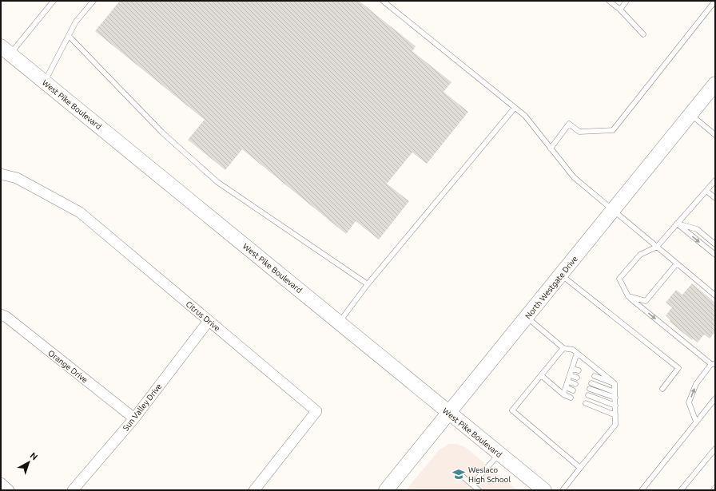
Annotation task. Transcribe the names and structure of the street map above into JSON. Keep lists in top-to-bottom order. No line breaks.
{"streets":{"street":["West Pike Boulevard","North Westgate Drive","Citrus Drive","Orange Drive","Sun Valley Drive"]},"crossings":[["West Pike Boulevard","North Westgate Drive"],["Citrus Drive","Sun Valley Drive"],["Orange Drive","Sun Valley Drive"]],"places":{"school or university":["Weslaco High School"]},"north":"top right"}
